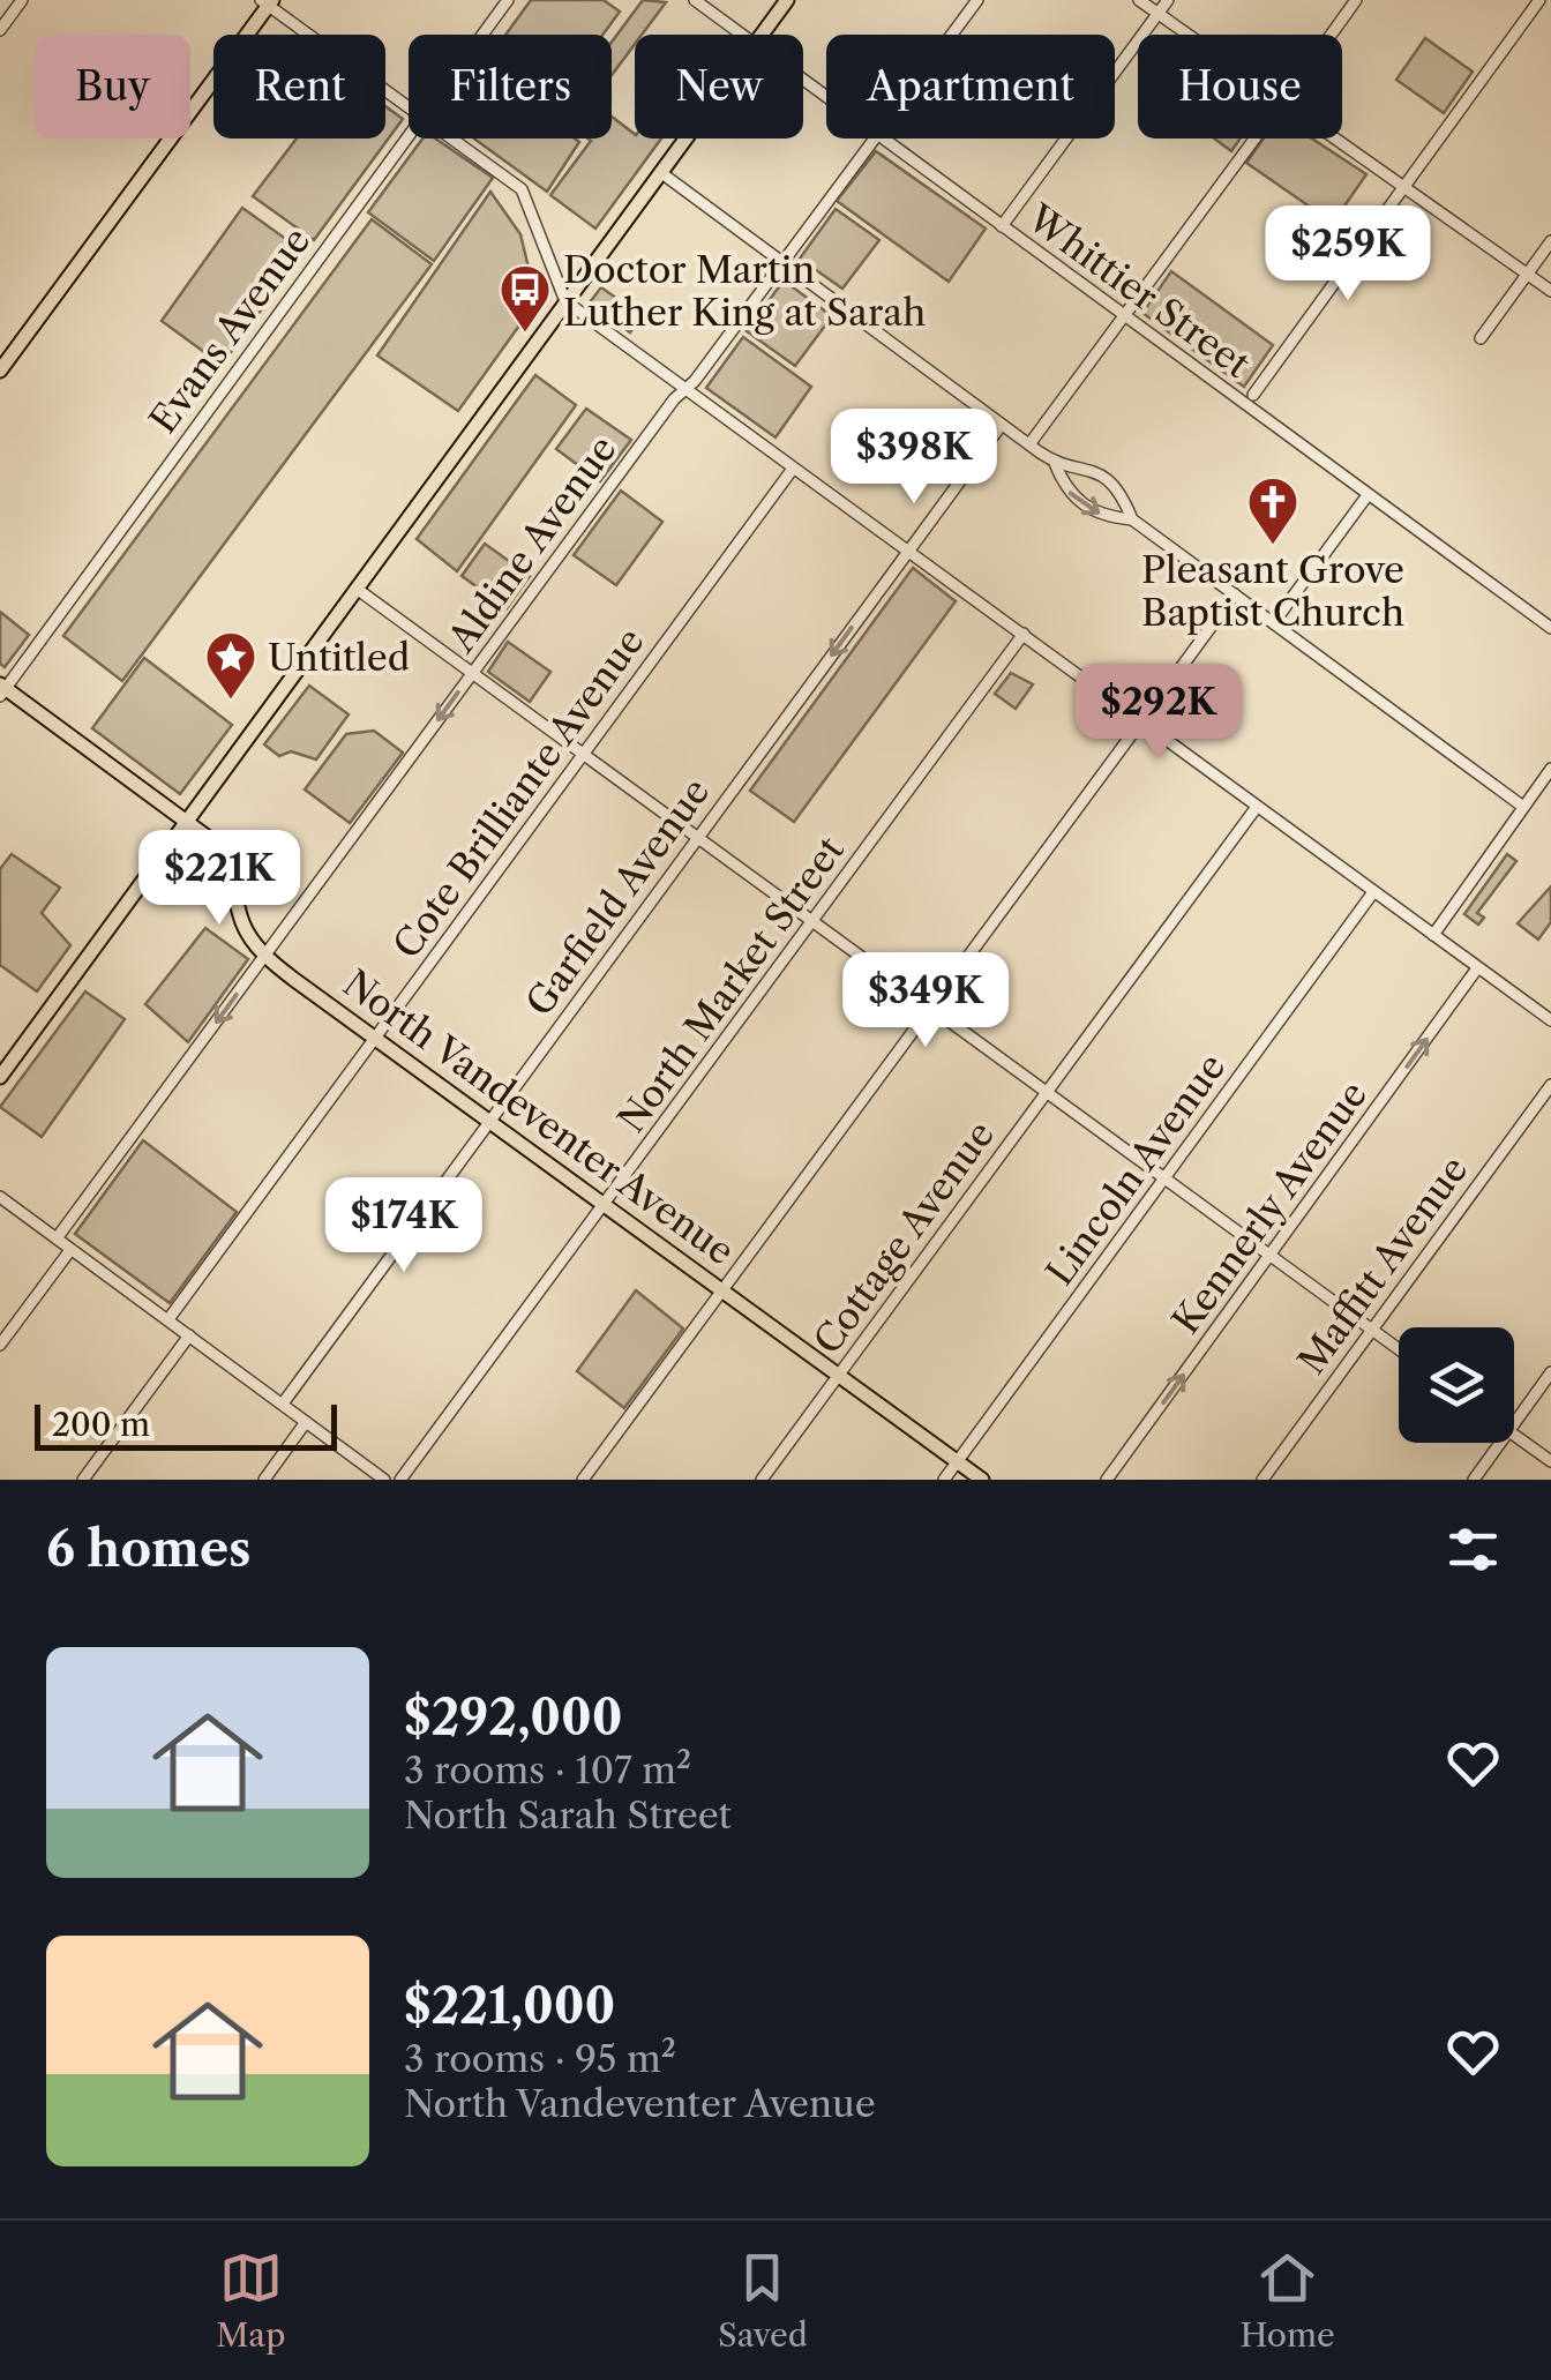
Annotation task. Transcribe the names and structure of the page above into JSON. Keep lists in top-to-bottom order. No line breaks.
{"streets":{"main road":["North Vandeventer Avenue"],"street":["Whittier Street","Evans Avenue","Aldine Avenue","Cote Brilliante Avenue","Garfield Avenue","North Market Street","Lincoln Avenue","Kennerly Avenue","Cottage Avenue","Maffitt Avenue"]},"crossings":[["Evans Avenue","North Vandeventer Avenue"],["Aldine Avenue","North Vandeventer Avenue"],["Cote Brilliante Avenue","North Vandeventer Avenue"],["Garfield Avenue","North Vandeventer Avenue"],["North Market Street","North Vandeventer Avenue"],["North Vandeventer Avenue","Lincoln Avenue"],["North Vandeventer Avenue","Cottage Avenue"]],"one_way":["Aldine Avenue","Kennerly Avenue"],"places":{"bus stop":["Doctor Martin Luther King at Sarah"],"church":["Pleasant Grove Baptist Church"],"place":["Untitled"]},"scale_bar":"200 m","page":{"chip":["Buy","Rent","Filters","New","Apartment","House"],"price":["$259K","$398K","$292K","$221K","$349K","$174K"],"scale":"200 m","heading":"6 homes","list":[{"name":"$292,000","note":"3 rooms · 107 m² · North Sarah Street"},{"name":"$221,000","note":"3 rooms · 95 m² · North Vandeventer Avenue"}],"tabs":["Map","Saved","Home"]}}
